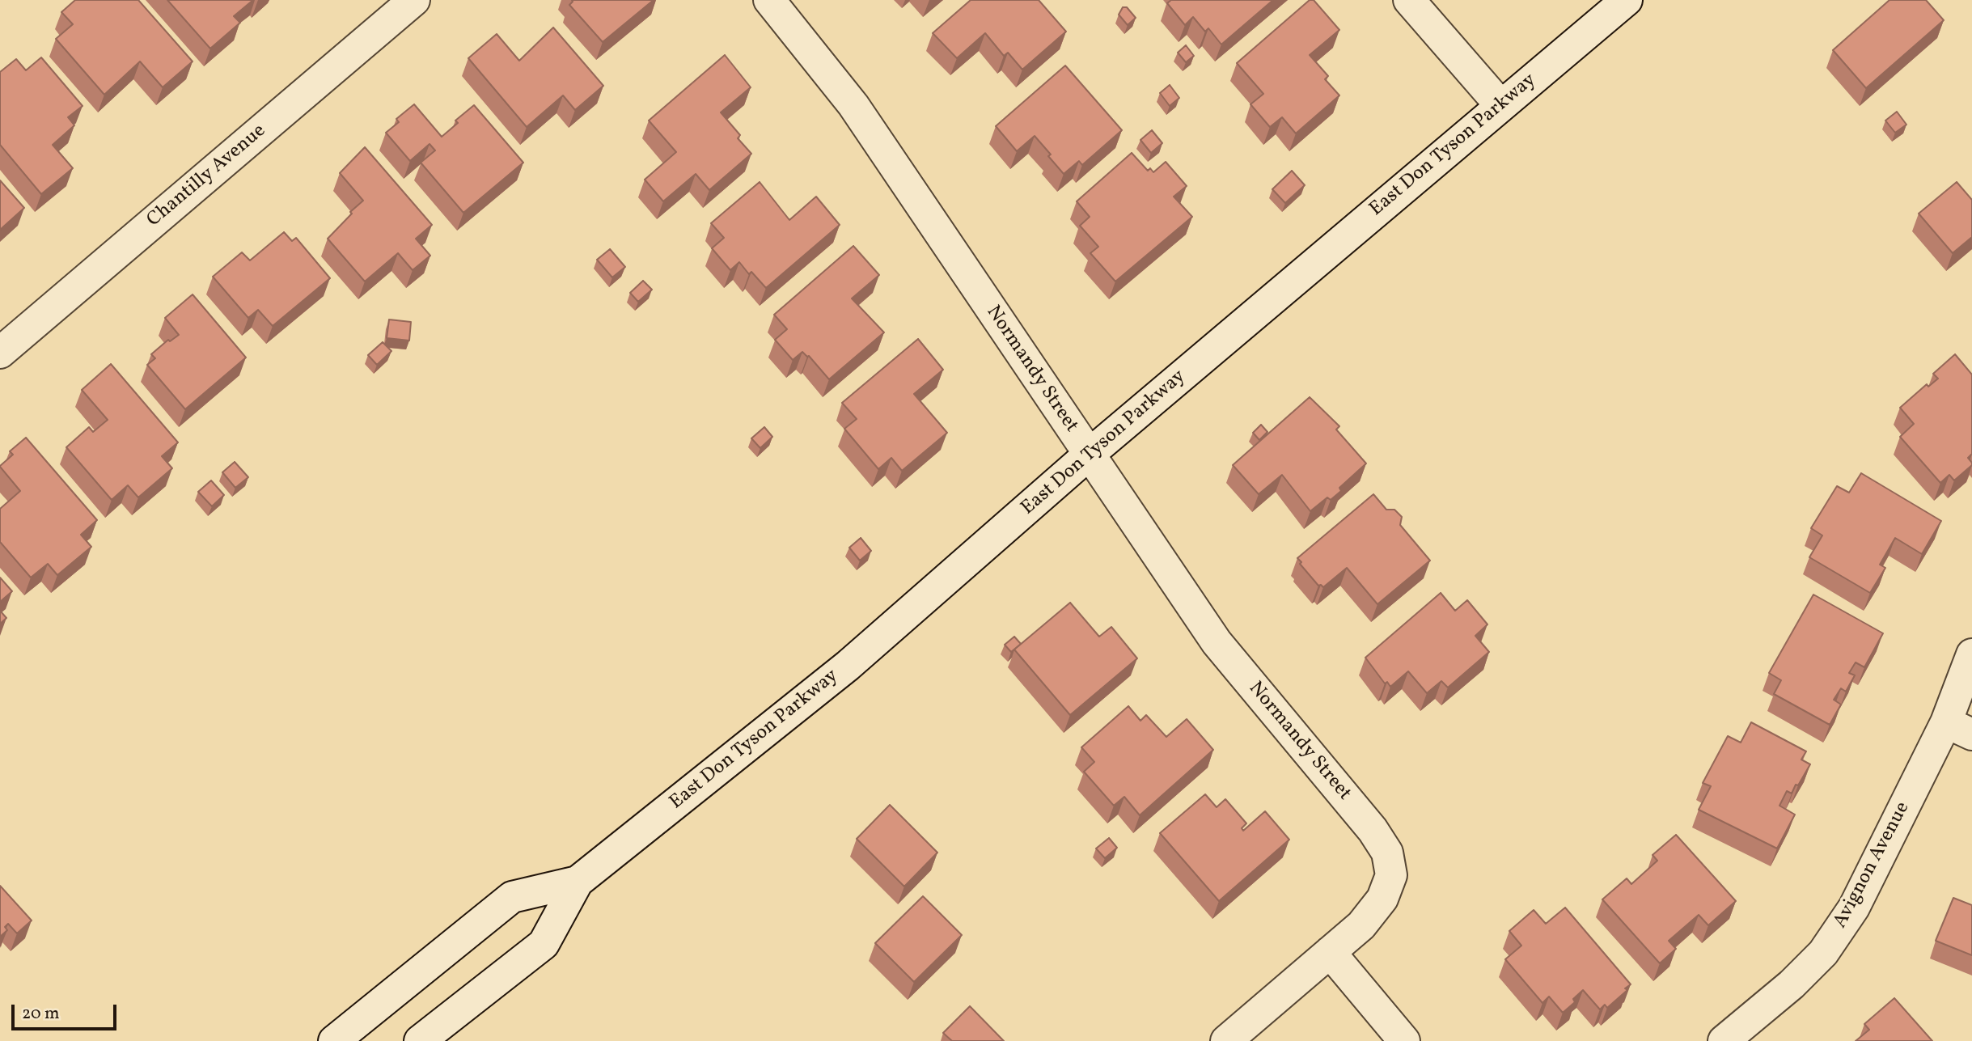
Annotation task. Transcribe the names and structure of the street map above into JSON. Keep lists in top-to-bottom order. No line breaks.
{"streets":{"street":["East Don Tyson Parkway","Chantilly Avenue","Normandy Street","Avignon Avenue"]},"crossings":[["East Don Tyson Parkway","Normandy Street"]],"scale_bar":"20 m"}
